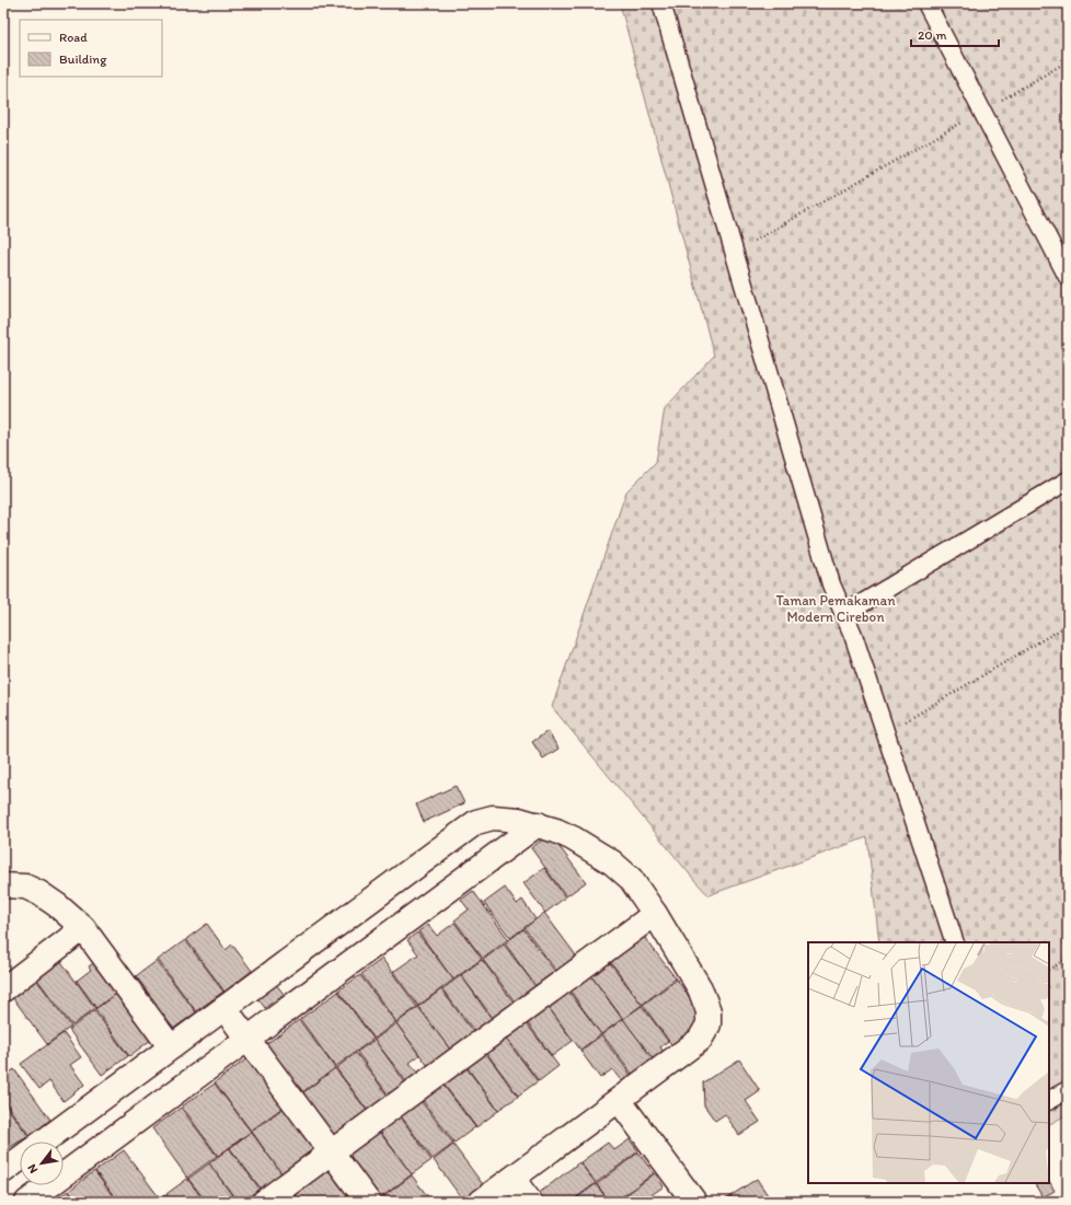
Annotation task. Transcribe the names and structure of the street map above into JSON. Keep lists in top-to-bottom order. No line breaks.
{"parks":["Taman Pemakaman Modern Cirebon"],"legend":["Road","Building"],"scale_bar":"20 m","north":"bottom left"}
